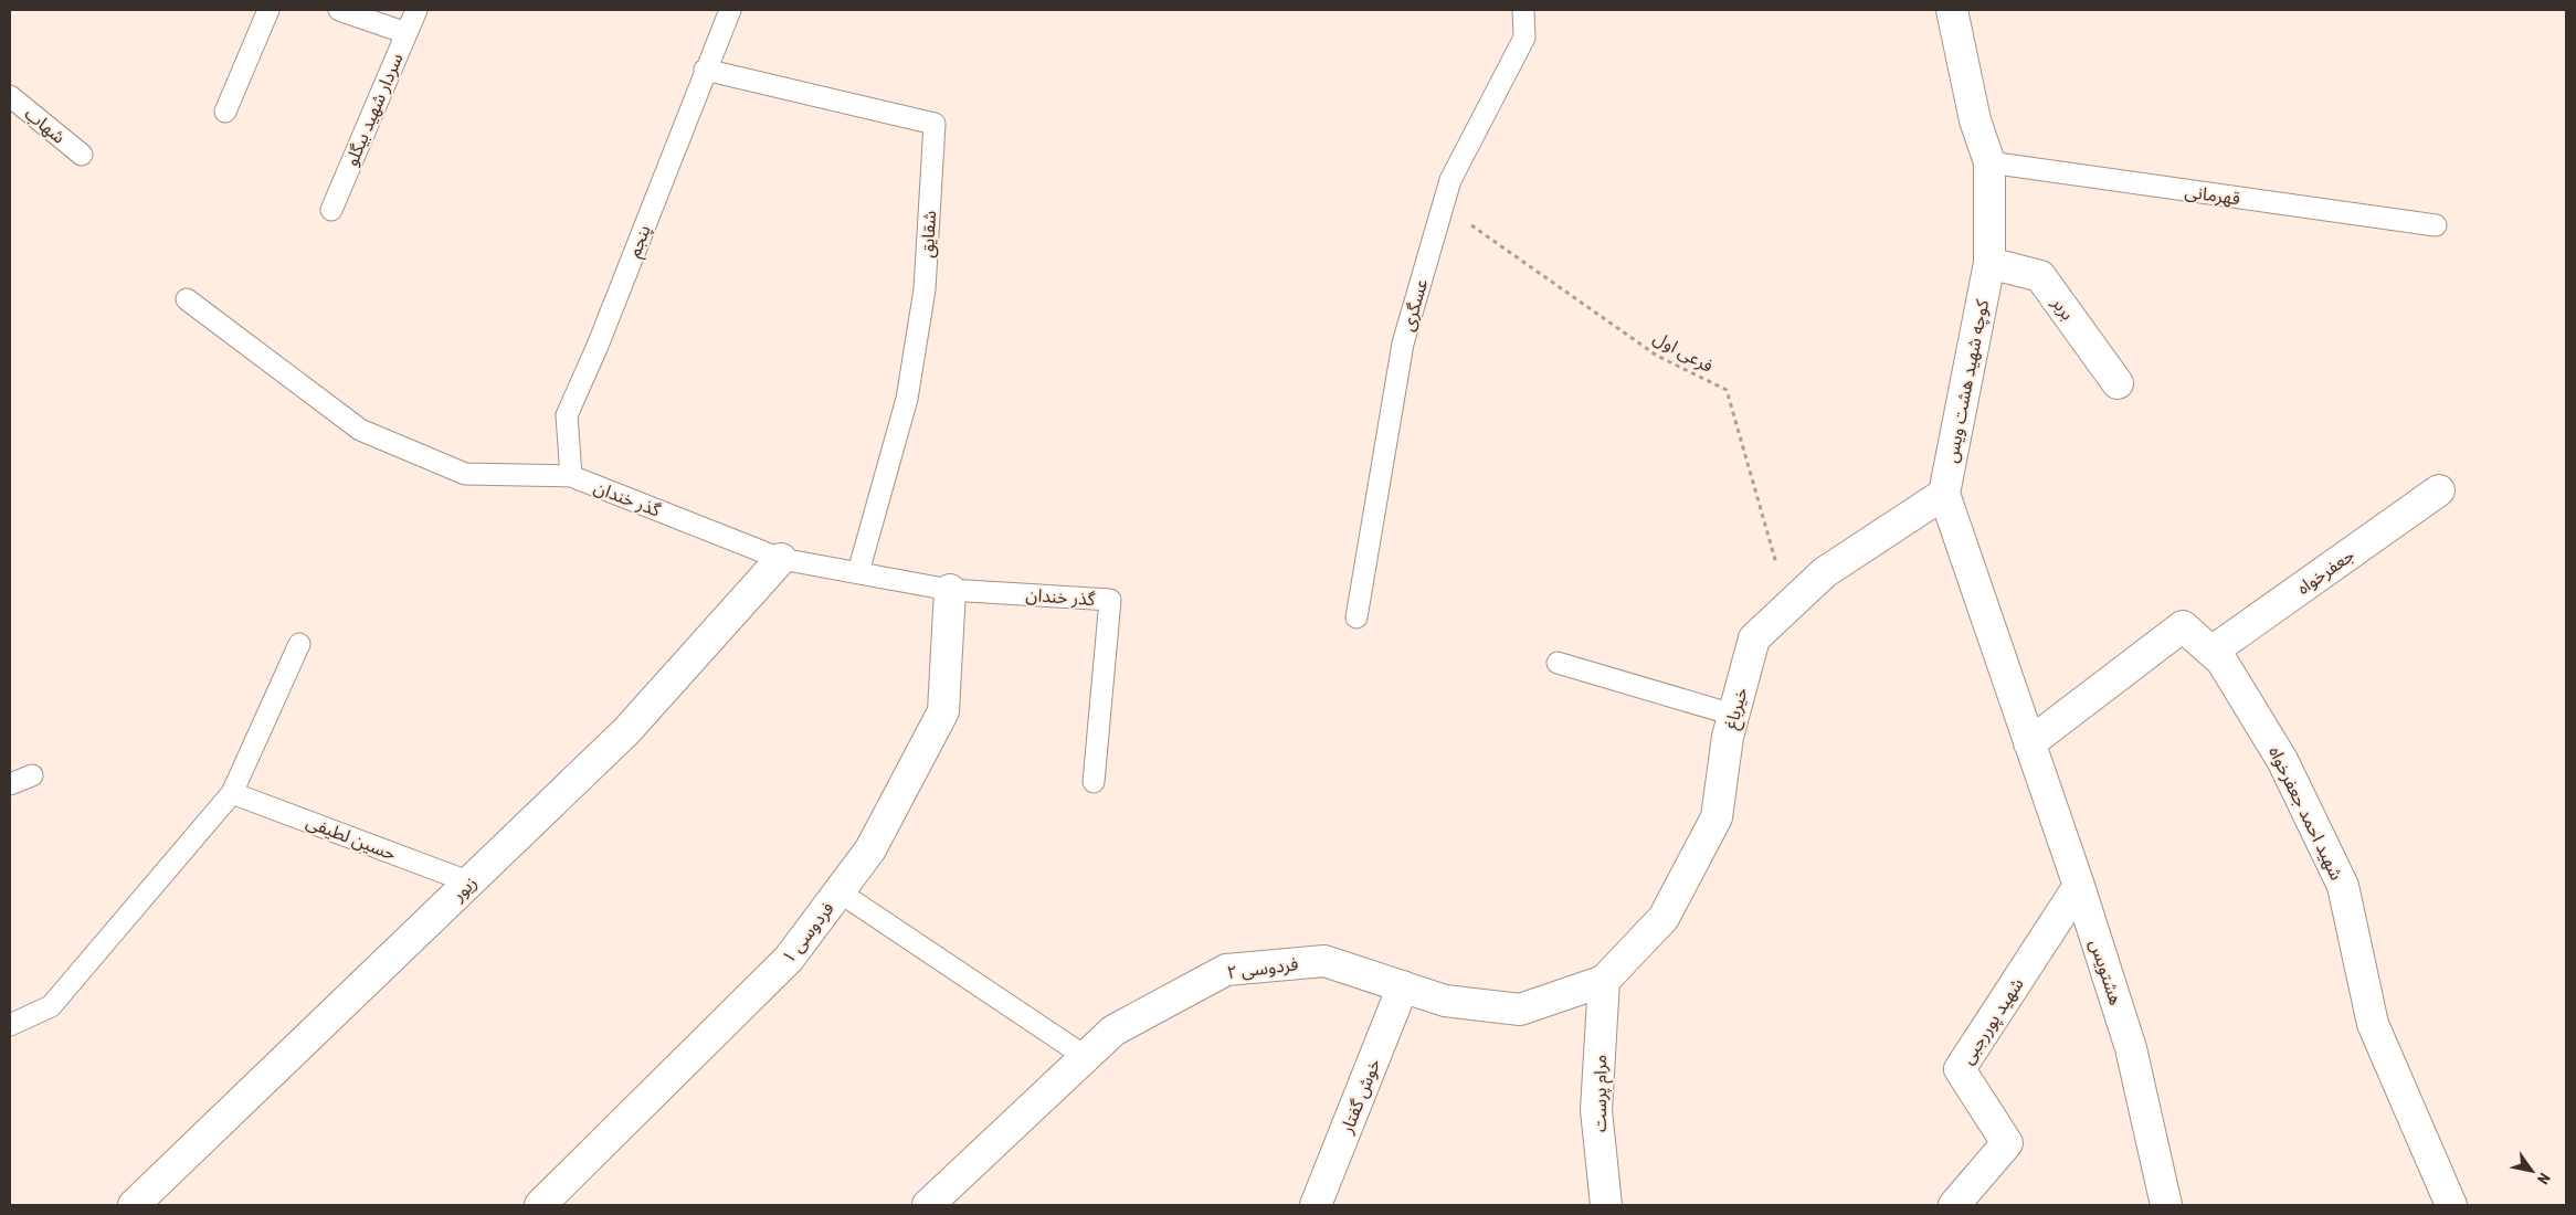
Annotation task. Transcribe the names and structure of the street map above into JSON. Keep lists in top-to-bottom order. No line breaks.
{"streets":{"street":["بربر","کوچه شهید هشت ویس","جعفرخواه","خیرباغ","شهید احمد جعفرخواه","زیور","فردوسی ۱","فردوسی ۲","هشتویس","شهید پوررجبی","مرام پرست","خوش گفتار"],"lane":["سردار شهید بیگلو","شهاب","قهرمانی","شقایق","پنجم","عسگری","گذر خندان","حسین لطیفی"],"path":["فرعی اول"]},"crossings":[["قهرمانی","کوچه شهید هشت ویس"],["شقایق","پنجم"],["شقایق","گذر خندان"],["پنجم","گذر خندان"],["عسگری","فرعی اول"],["بربر","کوچه شهید هشت ویس"],["فرعی اول","خیرباغ"],["کوچه شهید هشت ویس","خیرباغ"],["کوچه شهید هشت ویس","شهید احمد جعفرخواه"],["کوچه شهید هشت ویس","هشتویس"],["گذر خندان","زیور"],["گذر خندان","فردوسی ۱"],["جعفرخواه","شهید احمد جعفرخواه"],["خیرباغ","فردوسی ۲"],["خیرباغ","مرام پرست"],["شهید احمد جعفرخواه","هشتویس"],["حسین لطیفی","زیور"],["فردوسی ۲","مرام پرست"],["فردوسی ۲","خوش گفتار"],["هشتویس","شهید پوررجبی"]],"north":"bottom right"}
